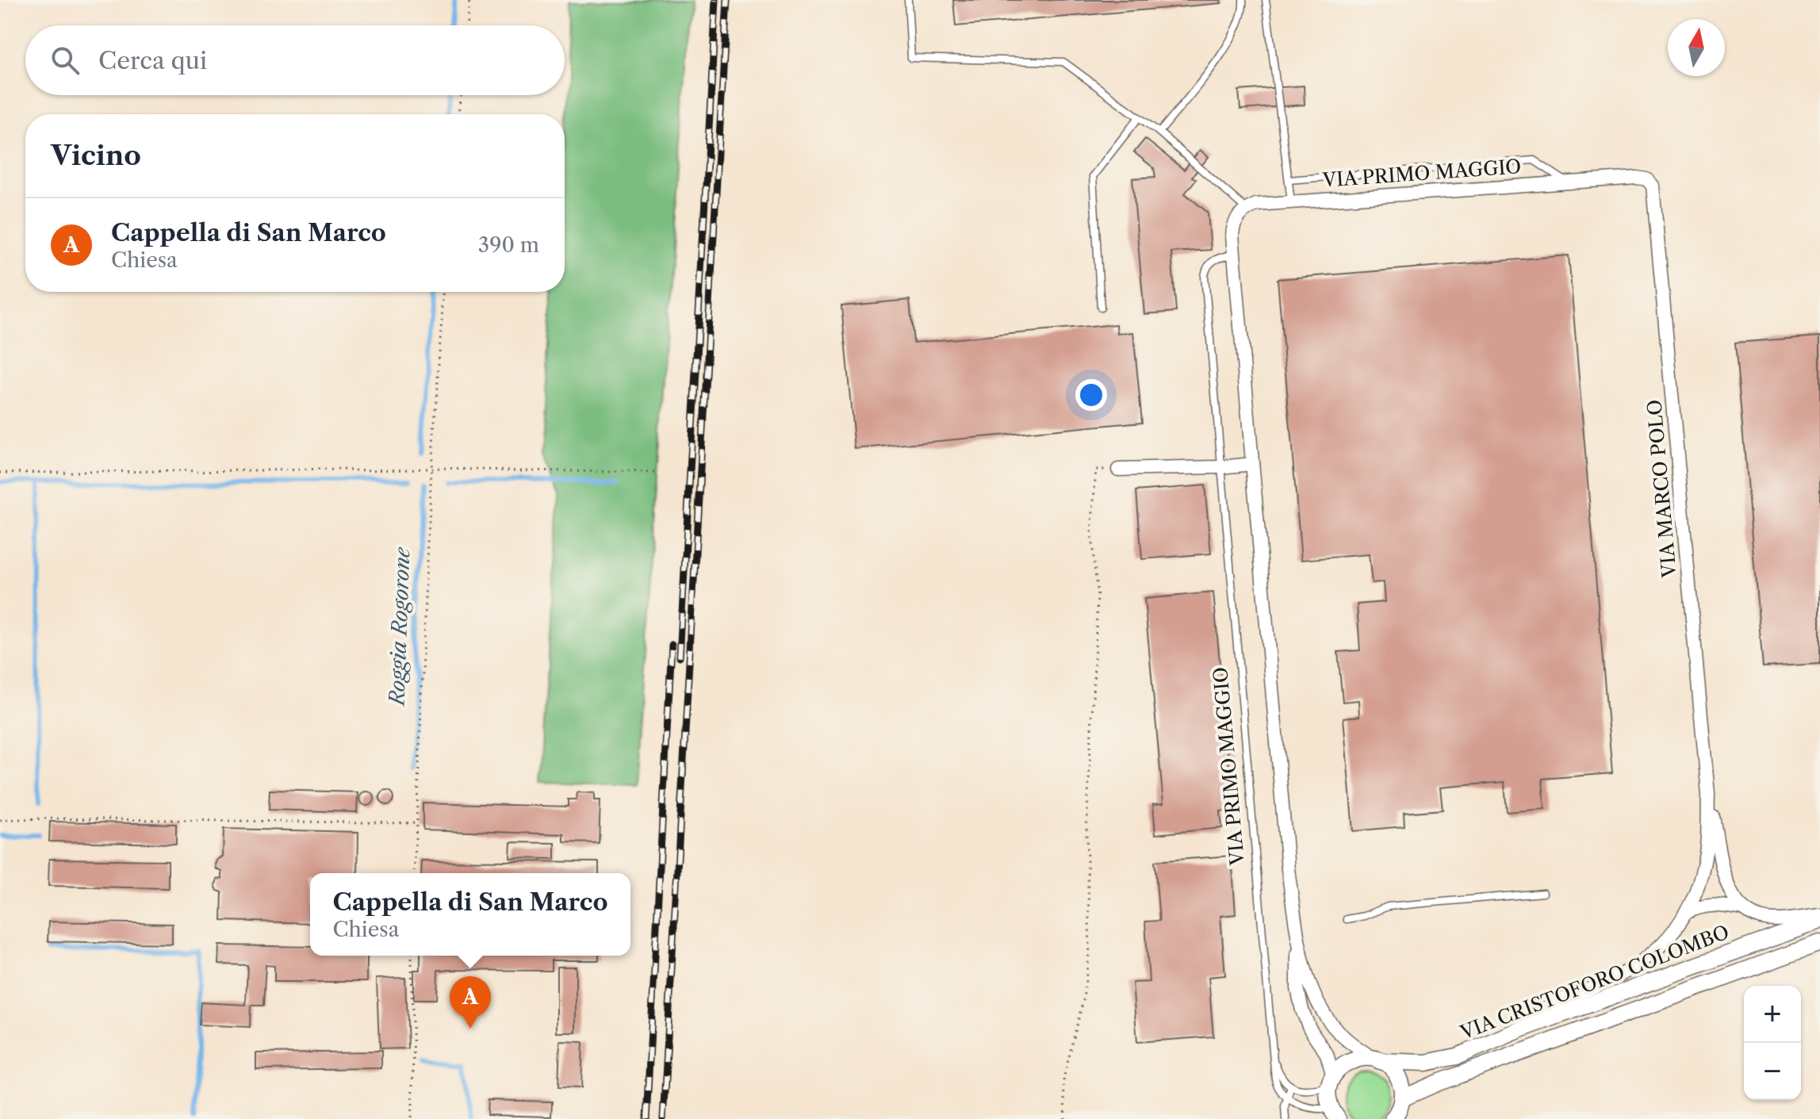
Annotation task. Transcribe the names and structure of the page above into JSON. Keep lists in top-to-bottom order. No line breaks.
{"streets":{"street":["VIA PRIMO MAGGIO","VIA MARCO POLO","VIA CRISTOFORO COLOMBO"]},"crossings":[["VIA PRIMO MAGGIO","VIA MARCO POLO"],["VIA MARCO POLO","VIA CRISTOFORO COLOMBO"]],"water":["Roggia Rogorone"],"north":"top","page":{"search":"Cerca qui","heading":"Vicino","list":[{"mark":"A","name":"Cappella di San Marco","note":"Chiesa","value":"390 m"}],"popup":["Cappella di San Marco","Chiesa"],"pins":"A","map_buttons":["+","−"]}}
